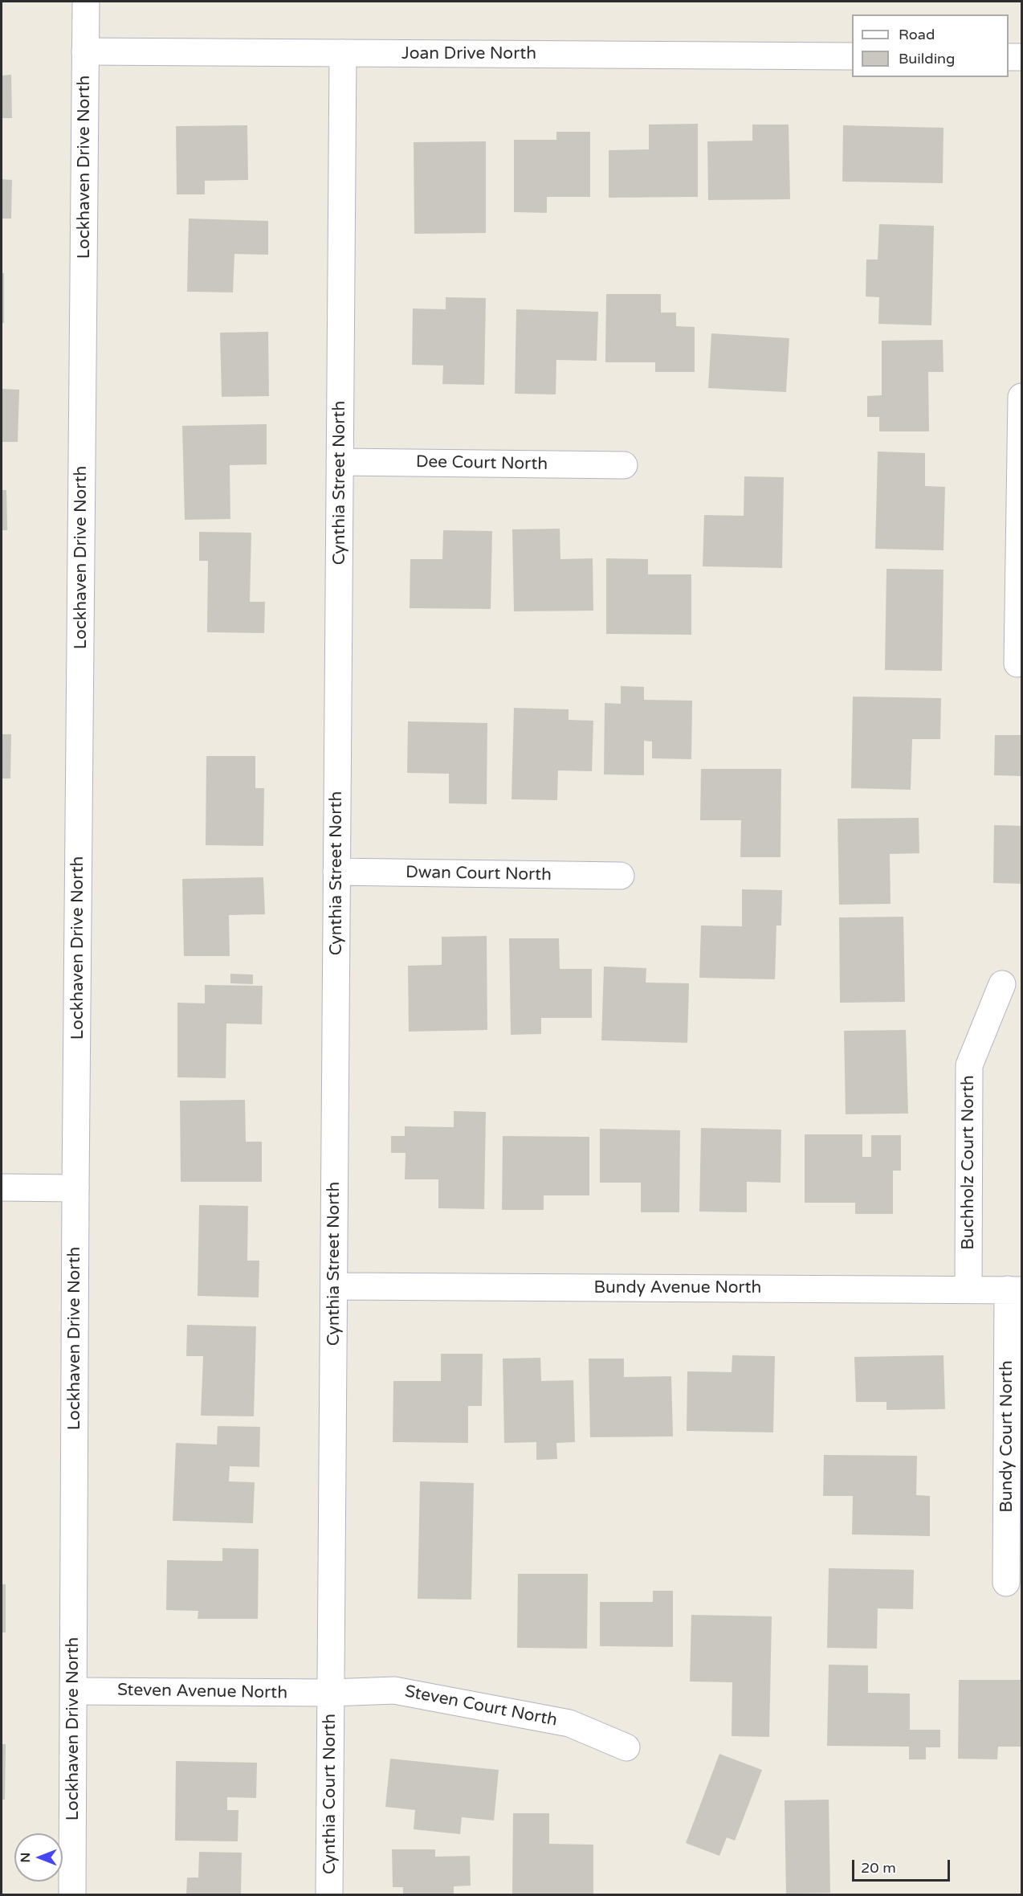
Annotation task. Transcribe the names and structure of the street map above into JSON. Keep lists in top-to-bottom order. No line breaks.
{"streets":{"street":["Joan Drive North","Lockhaven Drive North","Dee Court North","Cynthia Street North","Dwan Court North","Buchholz Court North","Bundy Avenue North","Bundy Court North","Steven Avenue North","Steven Court North","Cynthia Court North"]},"crossings":[["Joan Drive North","Lockhaven Drive North"],["Joan Drive North","Cynthia Street North"],["Lockhaven Drive North","Steven Avenue North"],["Dee Court North","Cynthia Street North"],["Cynthia Street North","Dwan Court North"],["Cynthia Street North","Bundy Avenue North"],["Cynthia Street North","Steven Avenue North"],["Cynthia Street North","Steven Court North"],["Cynthia Street North","Cynthia Court North"],["Buchholz Court North","Bundy Avenue North"],["Bundy Avenue North","Bundy Court North"],["Steven Avenue North","Steven Court North"],["Steven Avenue North","Cynthia Court North"],["Steven Court North","Cynthia Court North"]],"legend":["Road","Building"],"scale_bar":"20 m","north":"left"}
